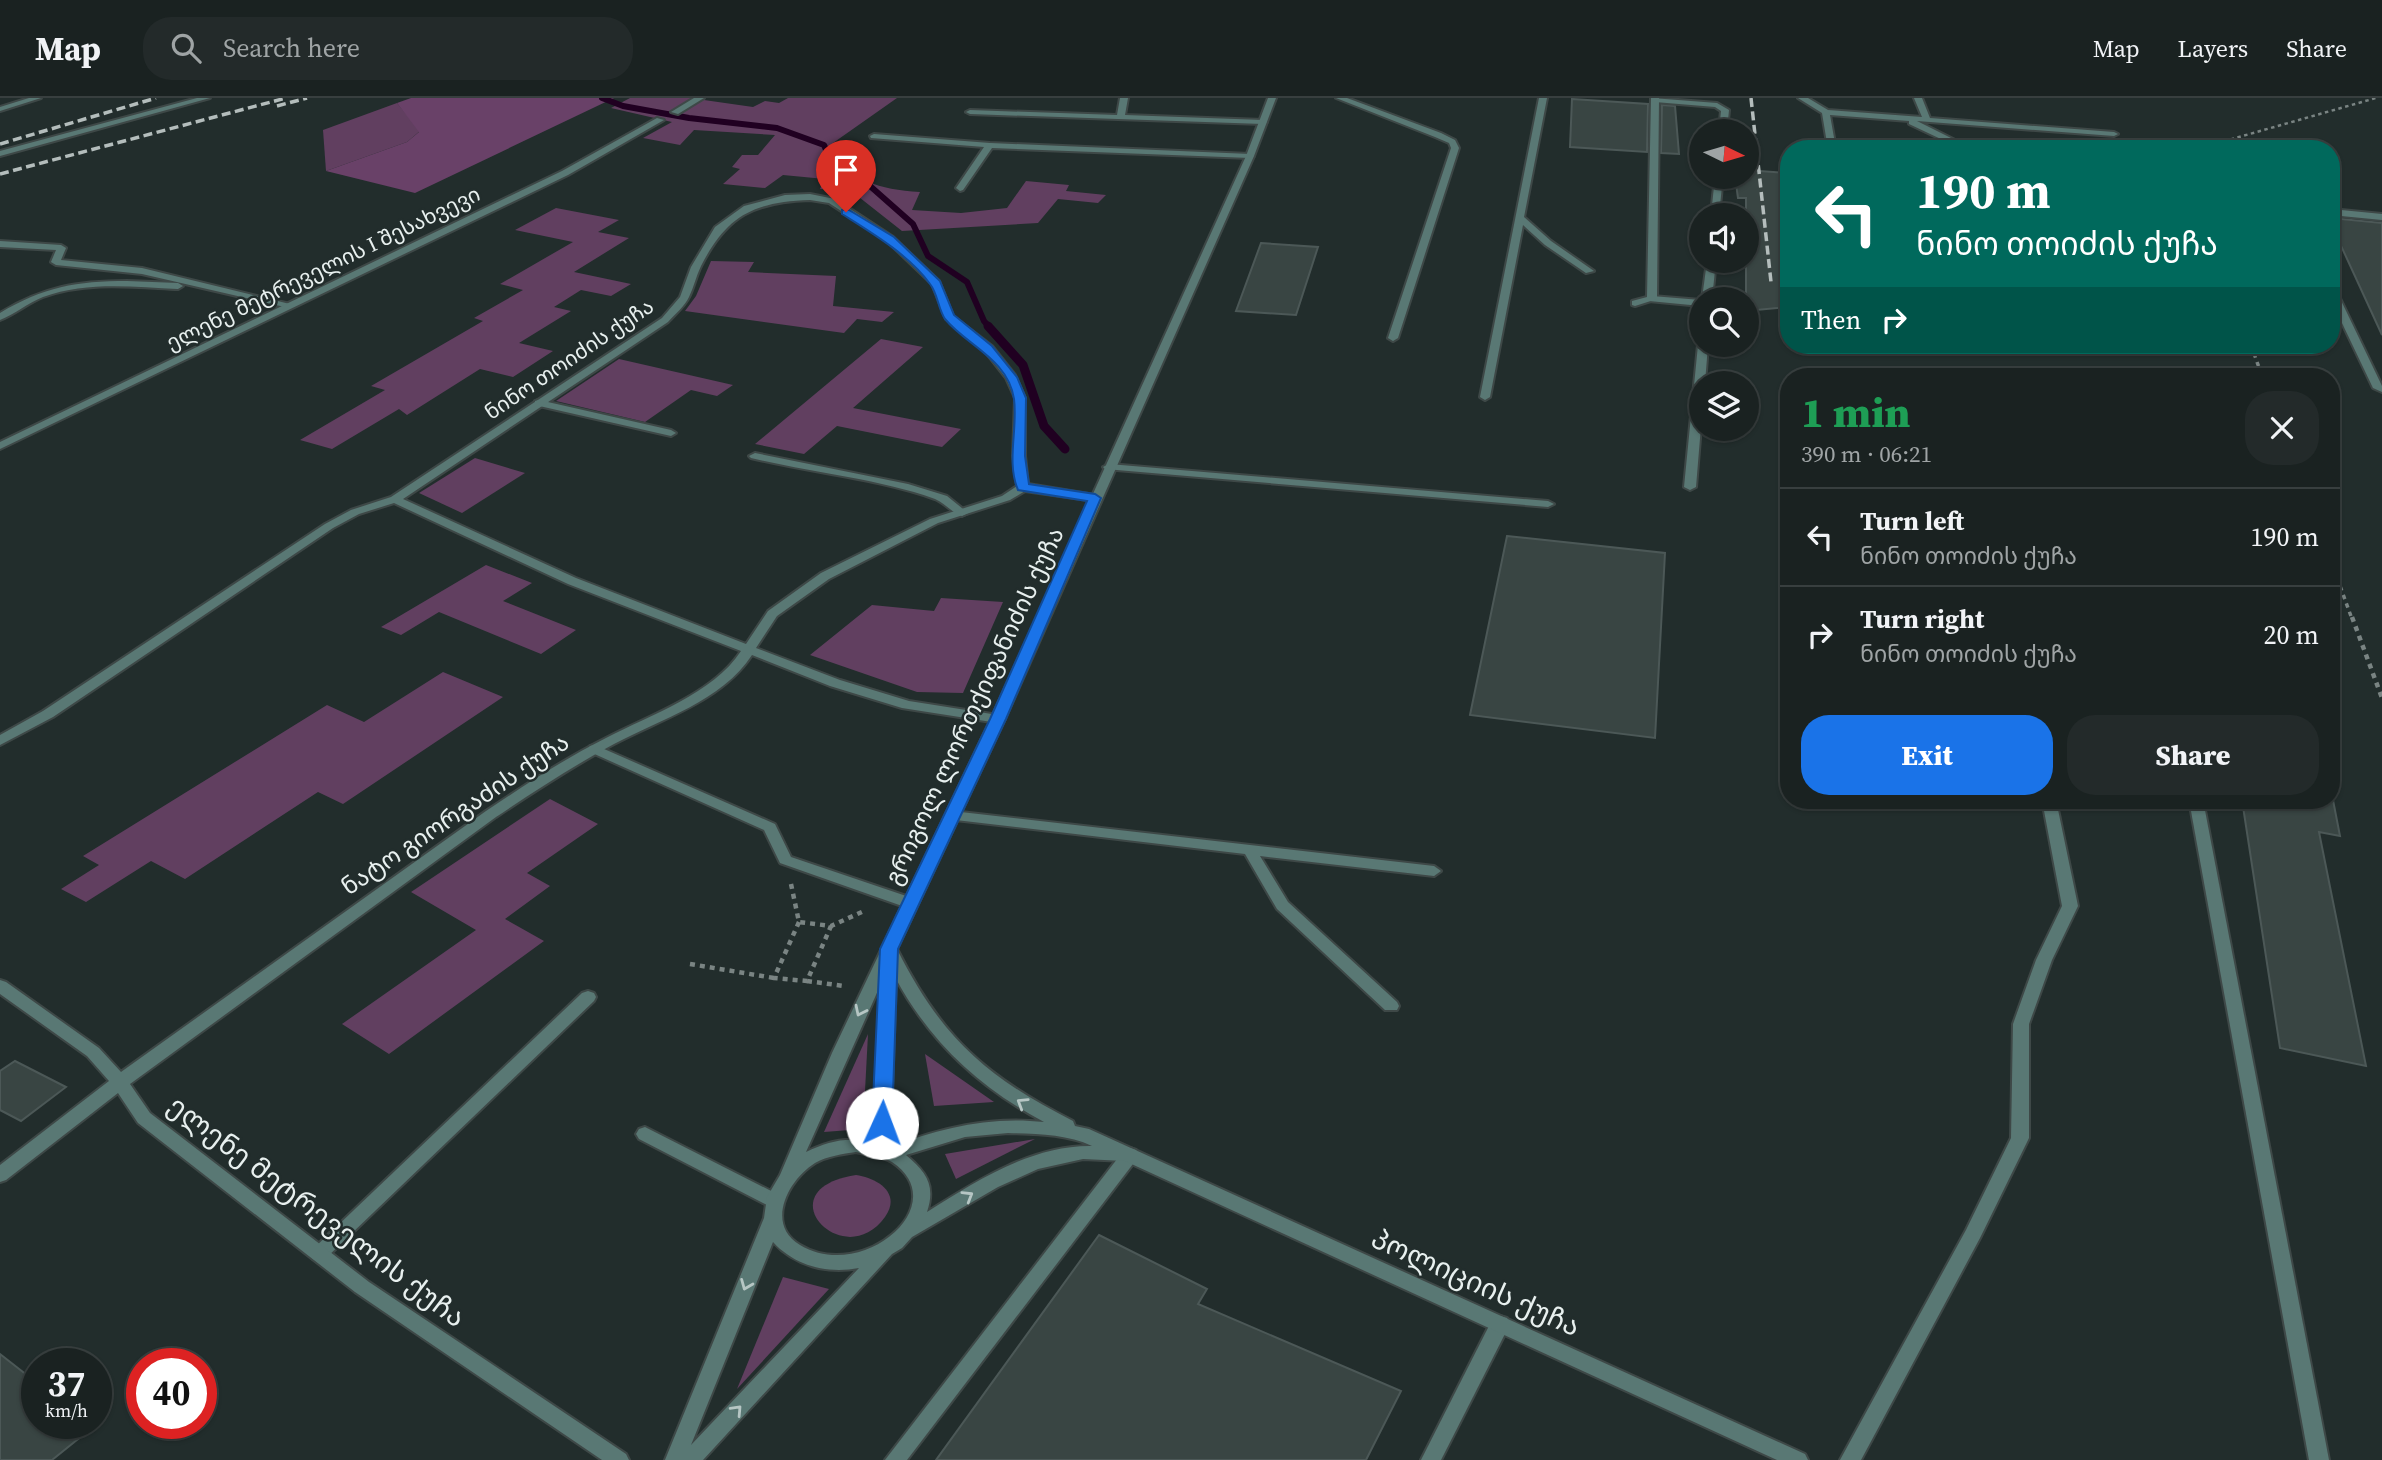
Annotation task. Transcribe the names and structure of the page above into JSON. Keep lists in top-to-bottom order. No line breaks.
{"streets":{"street":["ელენე მეტრეველის I შესახვევი","ნინო თოიძის ქუჩა","გრიგოლ ლორთქიფანიძის ქუჩა","ნატო გიორგაძის ქუჩა","ელენე მეტრეველის ქუჩა","პოლიციის ქუჩა"]},"crossings":[["ნინო თოიძის ქუჩა","ნატო გიორგაძის ქუჩა"],["გრიგოლ ლორთქიფანიძის ქუჩა","პოლიციის ქუჩა"],["ნატო გიორგაძის ქუჩა","ელენე მეტრეველის ქუჩა"]],"north":"right","page":{"header":"Map","search":"Search here","nav":["Map","Layers","Share"],"turn":["190 m","ნინო თოიძის ქუჩა"],"then":"Then","heading":["1 min","390 m · 06:21"],"list":[{"name":"Turn left","note":"ნინო თოიძის ქუჩა","value":"190 m"},{"name":"Turn right","note":"ნინო თოიძის ქუჩა","value":"20 m"}],"buttons":["Exit","Share"],"speed":"37 km/h","limit":"40"}}
